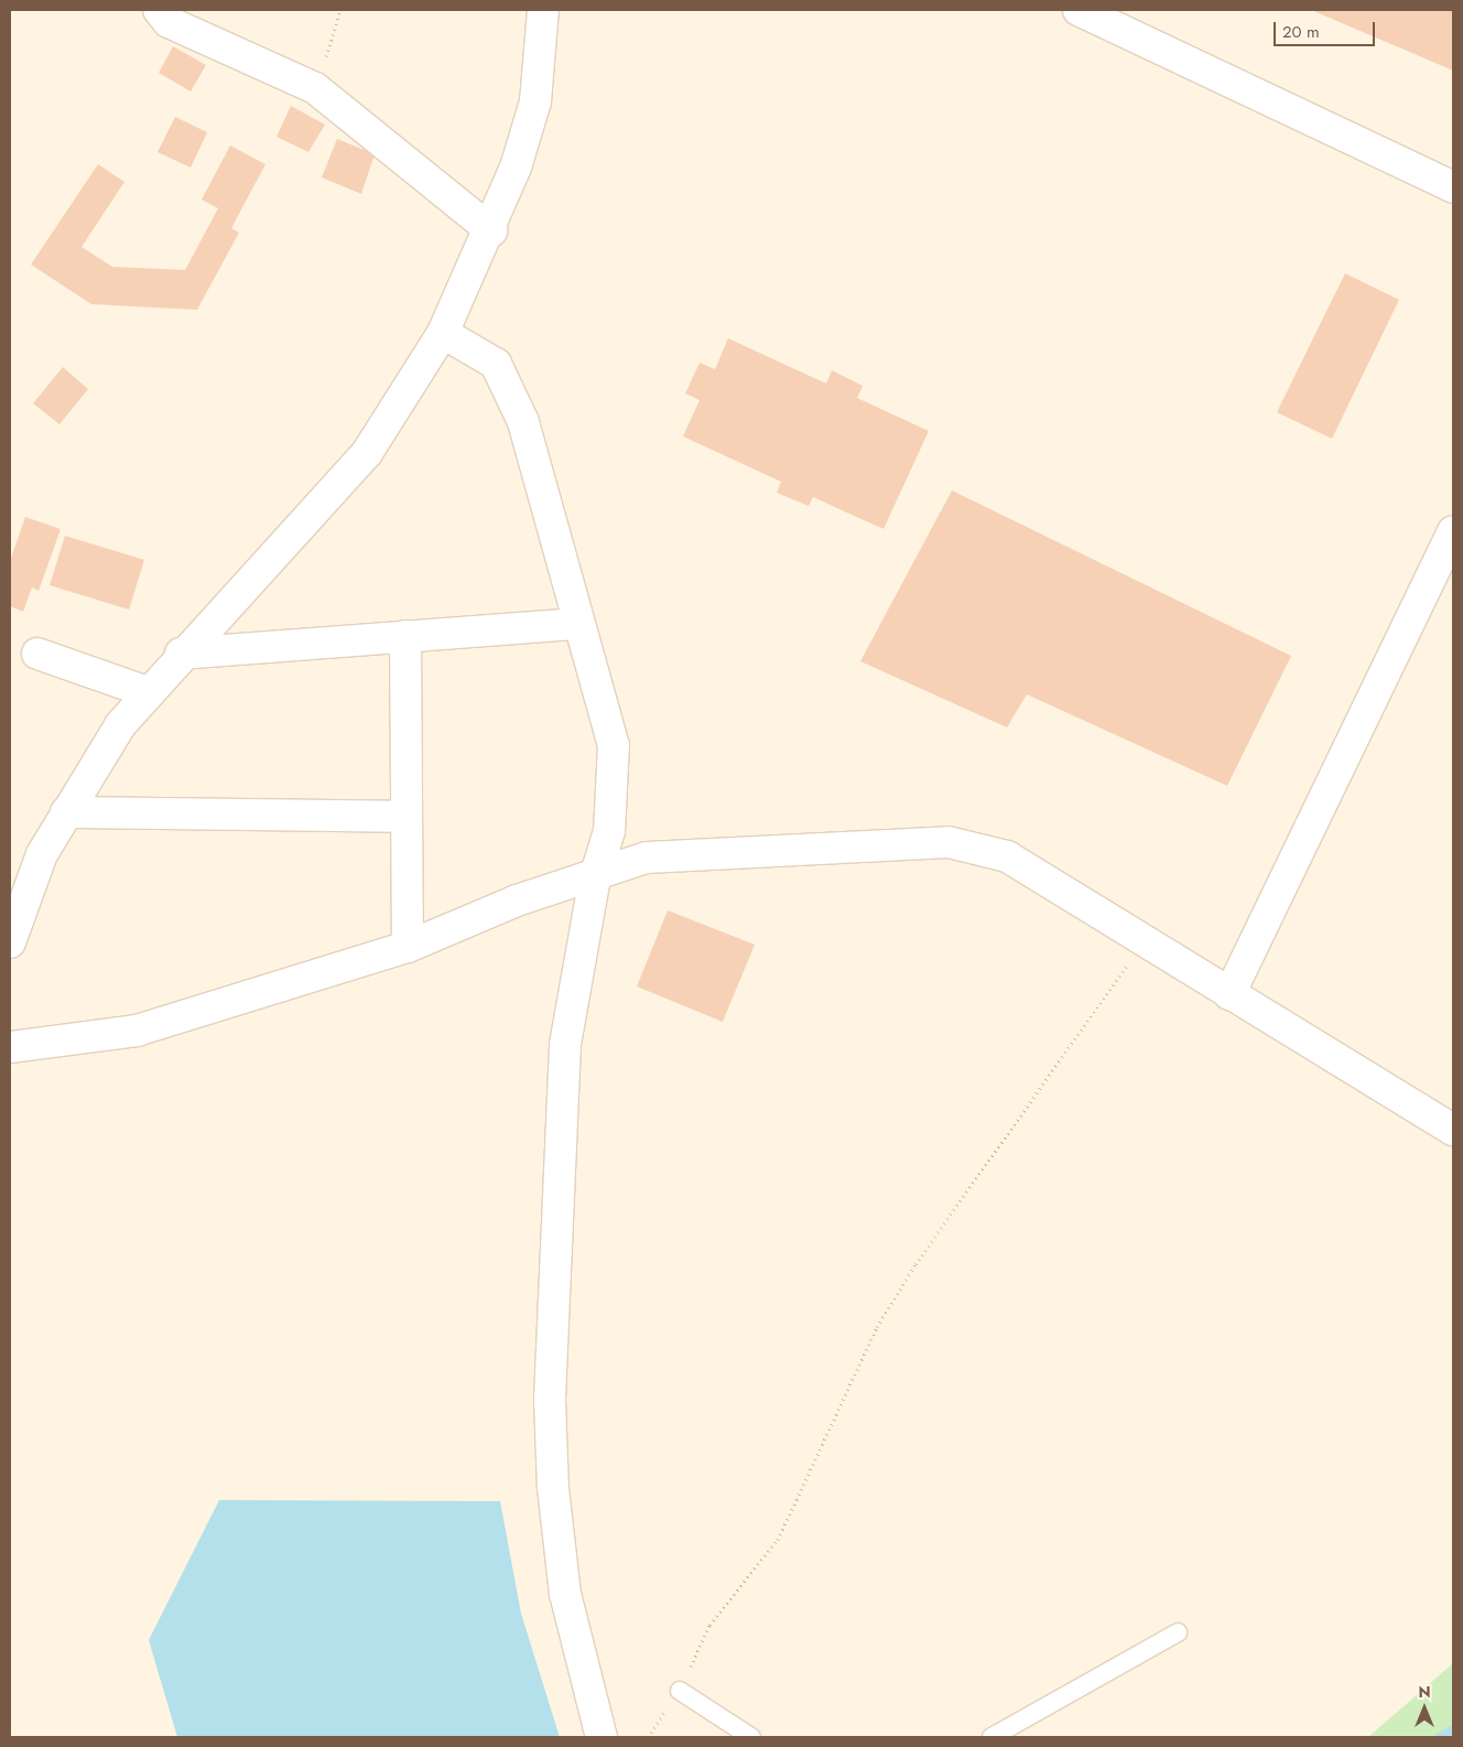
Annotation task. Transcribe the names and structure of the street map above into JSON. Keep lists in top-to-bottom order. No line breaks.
{"scale_bar":"20 m","north":"top"}
